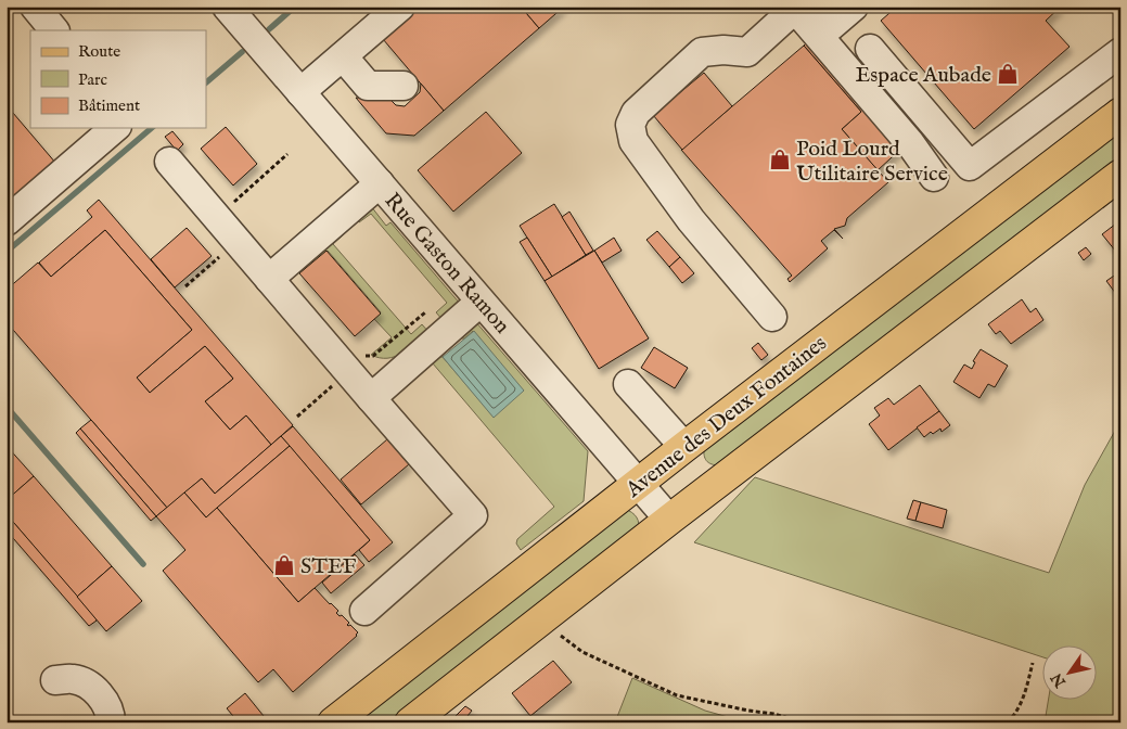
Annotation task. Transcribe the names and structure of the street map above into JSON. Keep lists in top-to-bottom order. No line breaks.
{"streets":{"main road":["Avenue des Deux Fontaines"],"street":["Rue Gaston Ramon"]},"crossings":[["Rue Gaston Ramon","Avenue des Deux Fontaines"]],"places":{"shop":["Espace Aubade","Poid Lourd Utilitaire Service","STEF"]},"legend":["Route","Parc","Bâtiment"],"north":"bottom left"}
